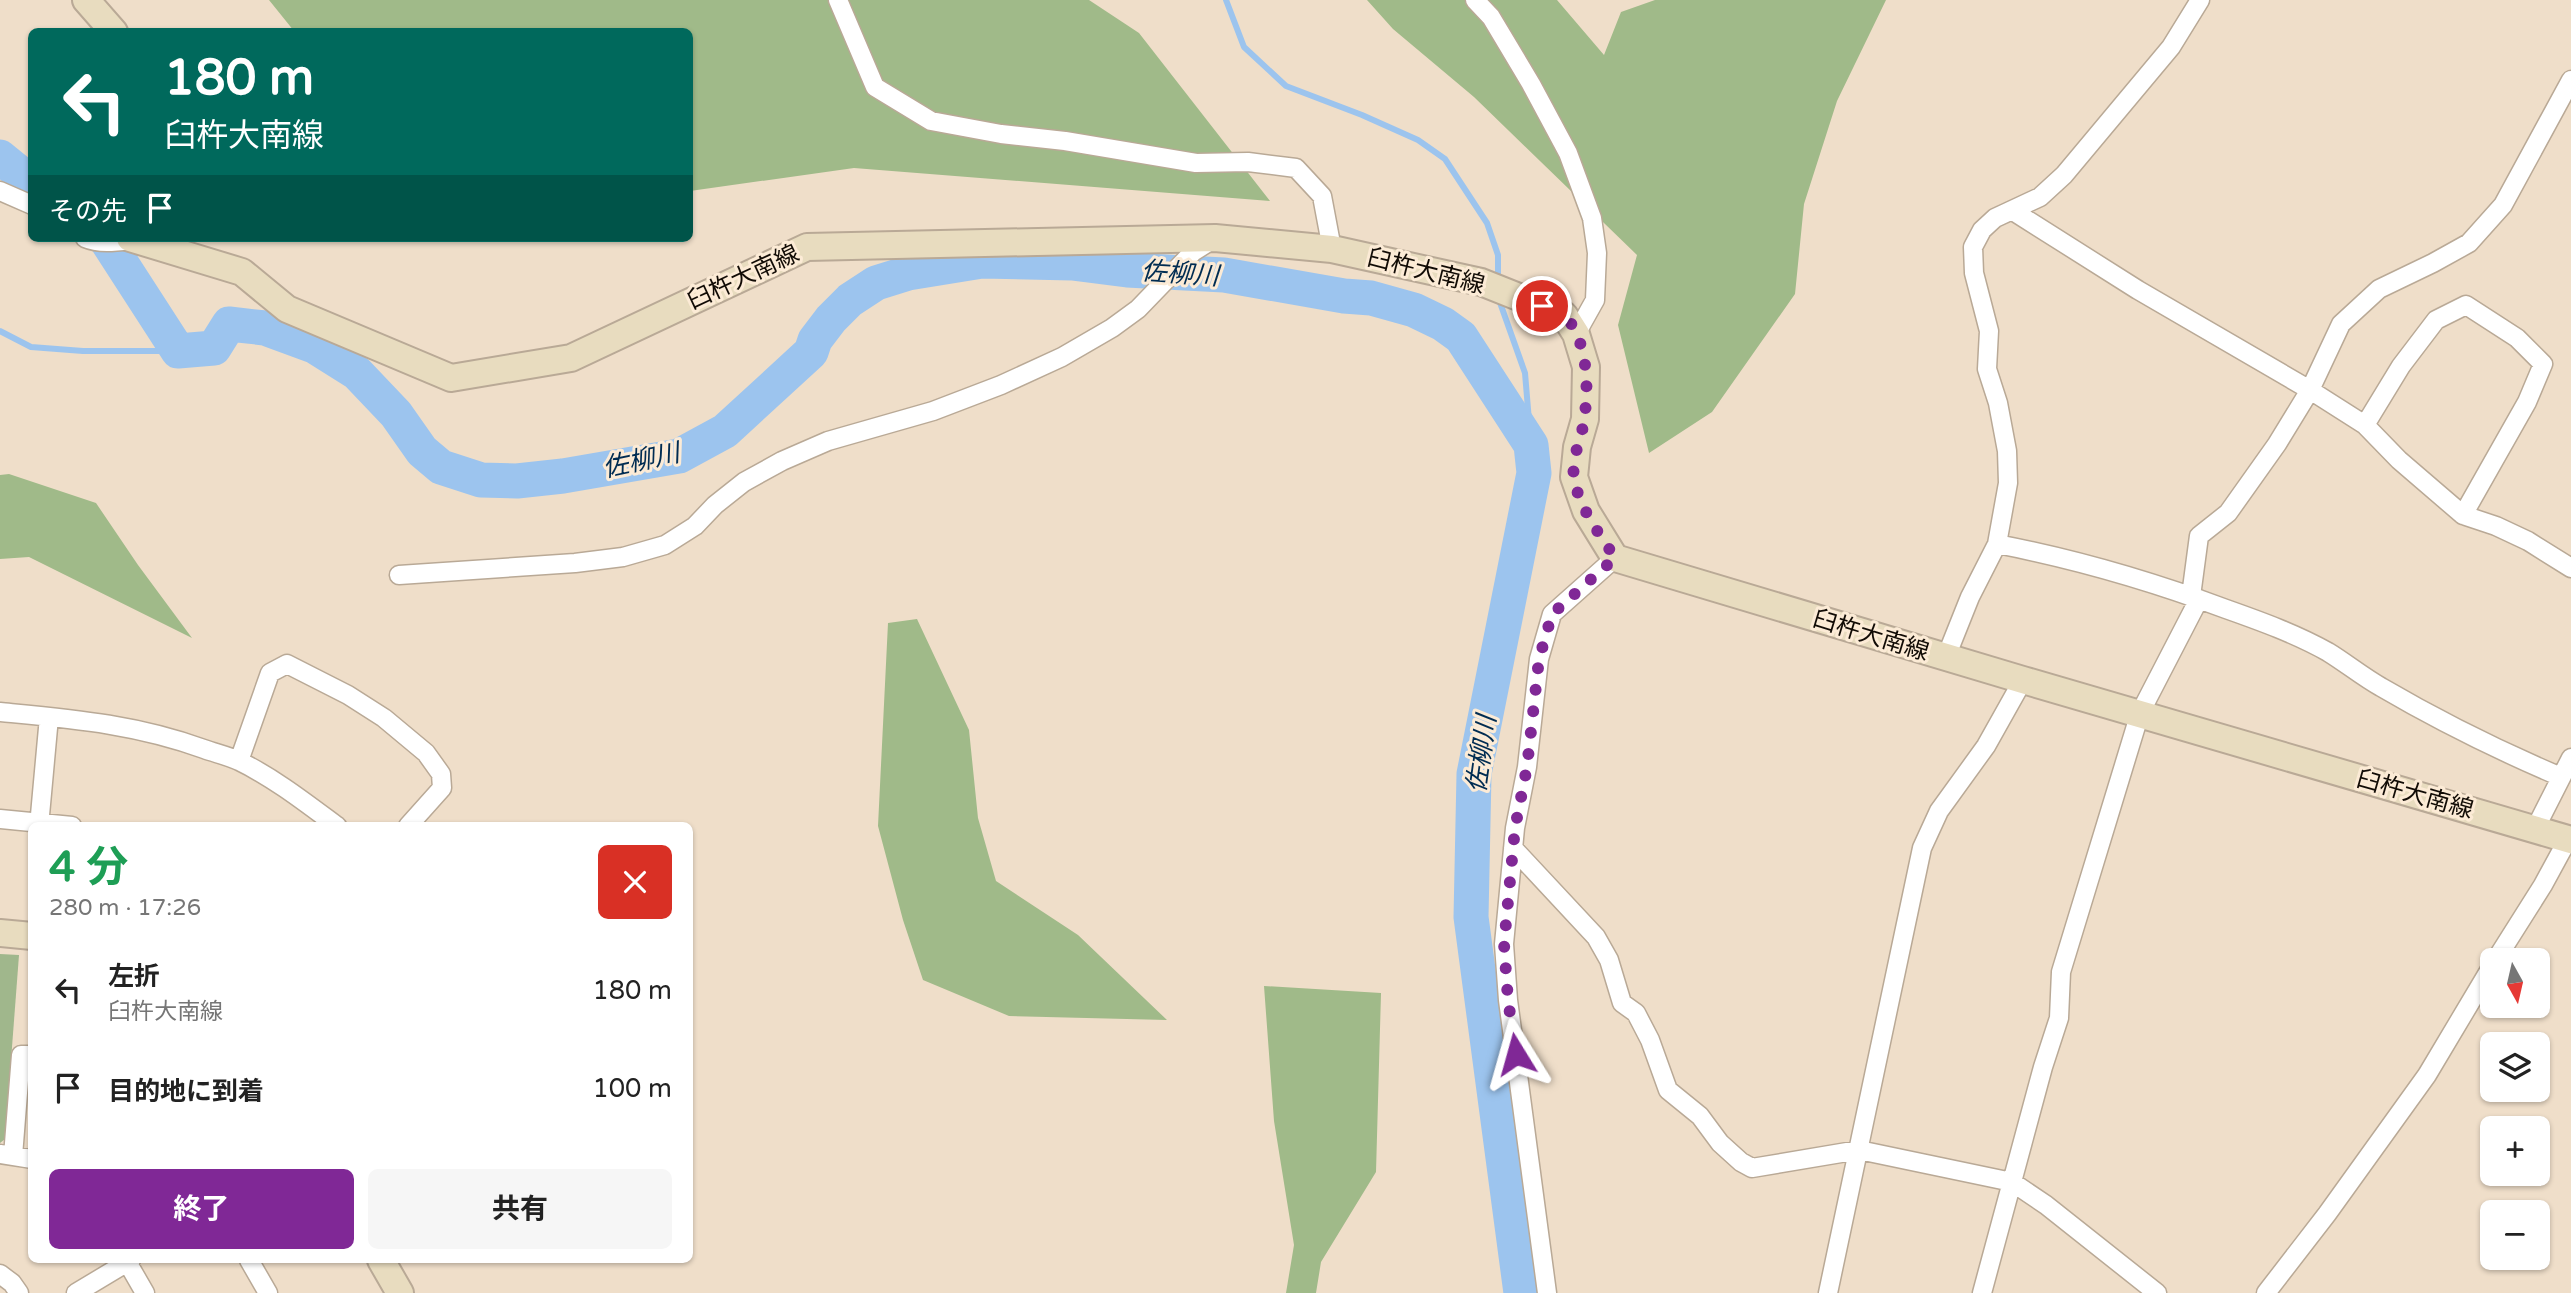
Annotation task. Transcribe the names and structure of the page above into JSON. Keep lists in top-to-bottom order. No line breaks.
{"streets":{"main road":["臼杵大南線"]},"water":["佐柳川"],"north":"bottom","page":{"turn":["180 m","臼杵大南線"],"then":"その先","heading":["4 分","280 m · 17:26"],"list":[{"name":"左折","note":"臼杵大南線","value":"180 m"},{"name":"目的地に到着","value":"100 m"}],"map_buttons":["+","−"],"buttons":["終了","共有"]}}
